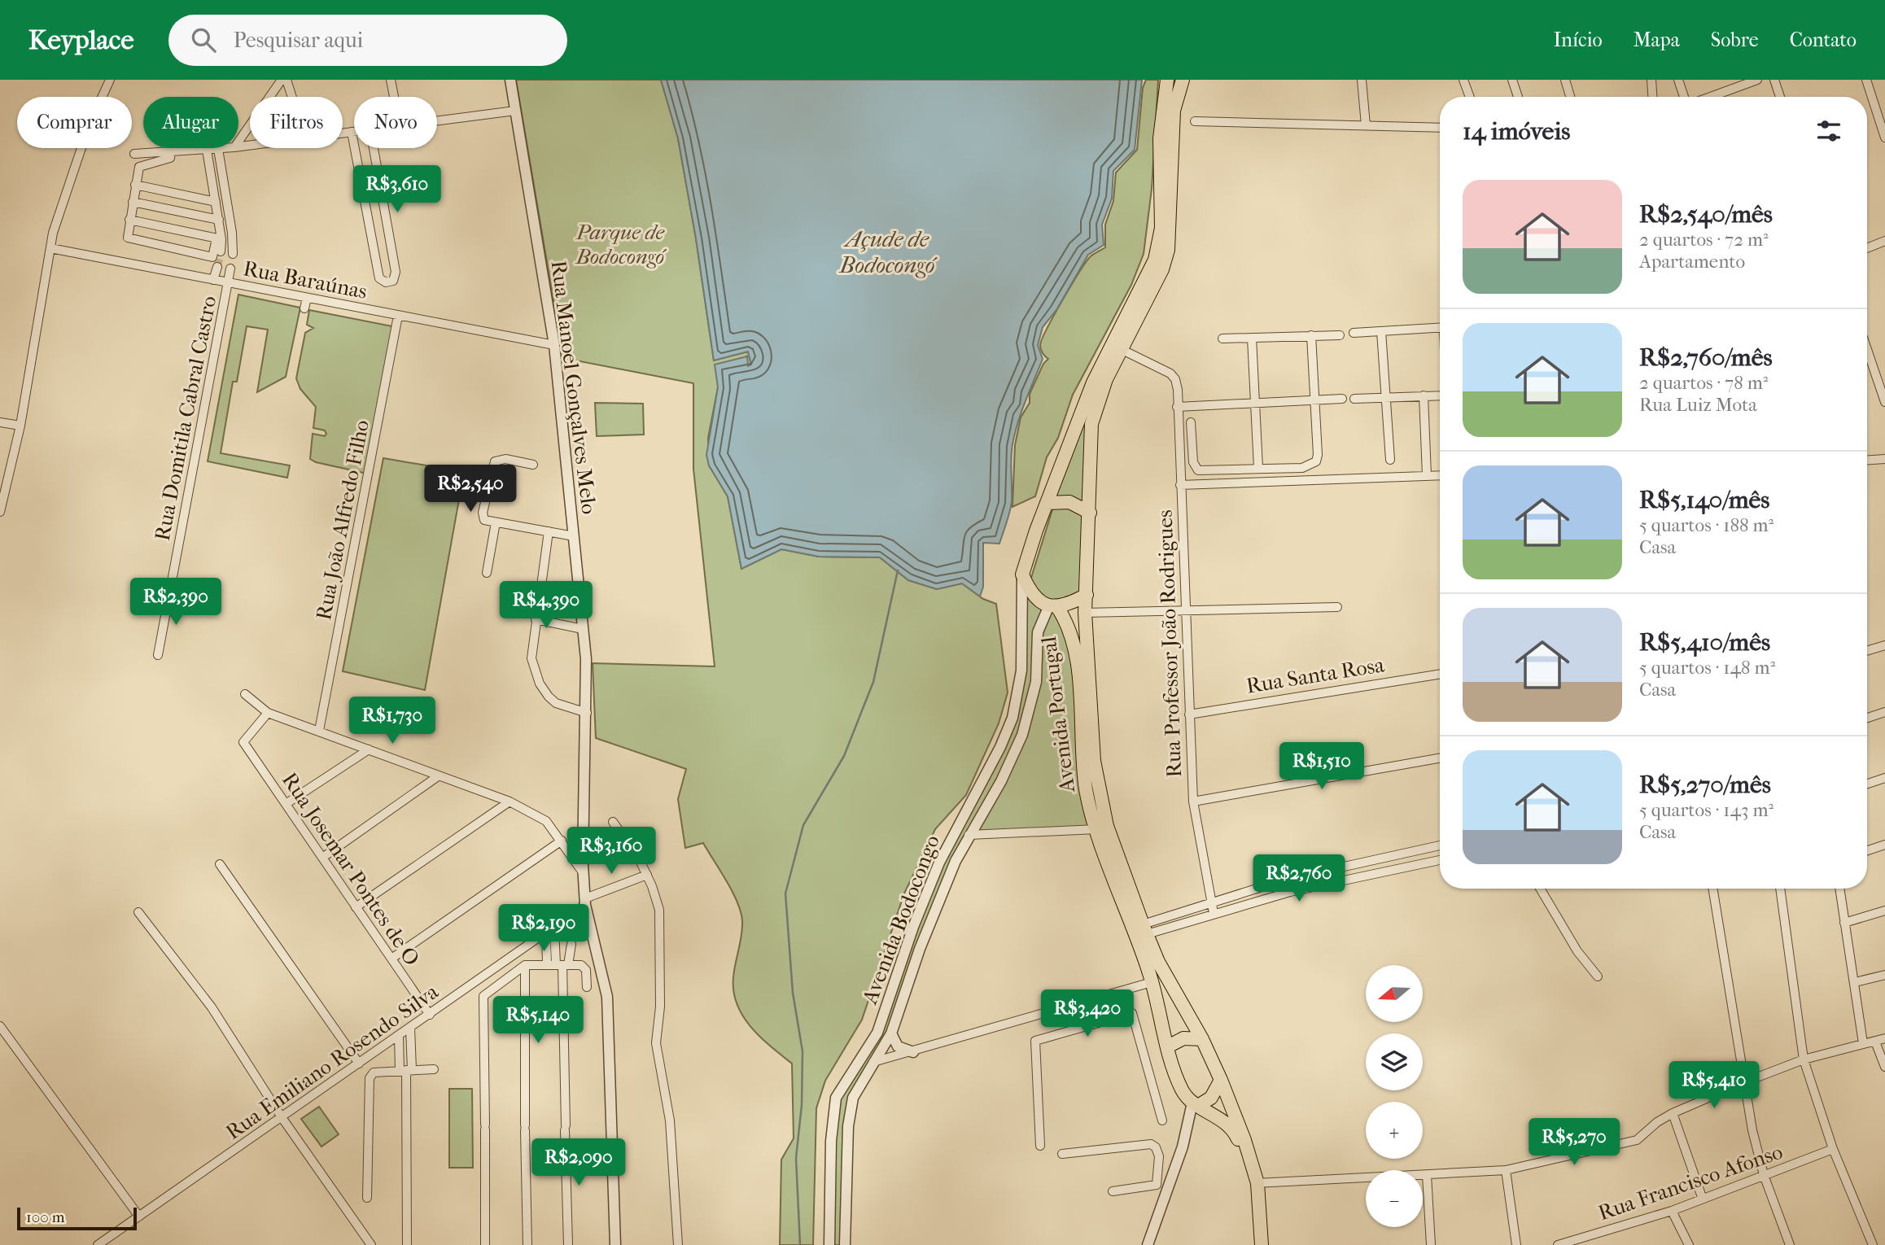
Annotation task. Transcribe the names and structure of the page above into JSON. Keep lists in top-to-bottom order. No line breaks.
{"streets":{"main road":["Avenida Portugal"],"street":["Rua Baraúnas","Rua Manoel Gonçalves Melo","Rua Domitila Cabral Castro","Rua João Alfredo Filho","Rua Professor João Rodrigues","Rua Santa Rosa","Rua Josemar Pontes de O","Avenida Bodocongo","Rua Emiliano Rosendo Silva","Rua Francisco Afonso"]},"crossings":[["Rua Baraúnas","Rua Manoel Gonçalves Melo"],["Rua Baraúnas","Rua Domitila Cabral Castro"],["Rua Baraúnas","Rua João Alfredo Filho"],["Rua Manoel Gonçalves Melo","Rua Emiliano Rosendo Silva"],["Rua Professor João Rodrigues","Rua Santa Rosa"],["Rua Professor João Rodrigues","Avenida Portugal"],["Avenida Portugal","Avenida Bodocongo"],["Rua Josemar Pontes de O","Rua Emiliano Rosendo Silva"]],"water":["Açude de Bodocongó"],"parks":["Parque de Bodocongó"],"scale_bar":"100 m","north":"left","page":{"header":"Keyplace","search":"Pesquisar aqui","nav":["Início","Mapa","Sobre","Contato"],"chip":["Comprar","Alugar","Filtros","Novo"],"heading":"14 imóveis","price":["R$3,610","R$2,540","R$2,390","R$4,390","R$1,730","R$1,510","R$3,160","R$2,760","R$2,190","R$3,420","R$5,140","R$5,410","R$5,270","R$2,090"],"list":[{"name":"R$2,540/mês","note":"2 quartos · 72 m² · Apartamento"},{"name":"R$2,760/mês","note":"2 quartos · 78 m² · Rua Luiz Mota"},{"name":"R$5,140/mês","note":"5 quartos · 188 m² · Casa"},{"name":"R$5,410/mês","note":"5 quartos · 148 m² · Casa"},{"name":"R$5,270/mês","note":"5 quartos · 143 m² · Casa"}],"map_buttons":["+","−"],"scale":"100 m"}}
